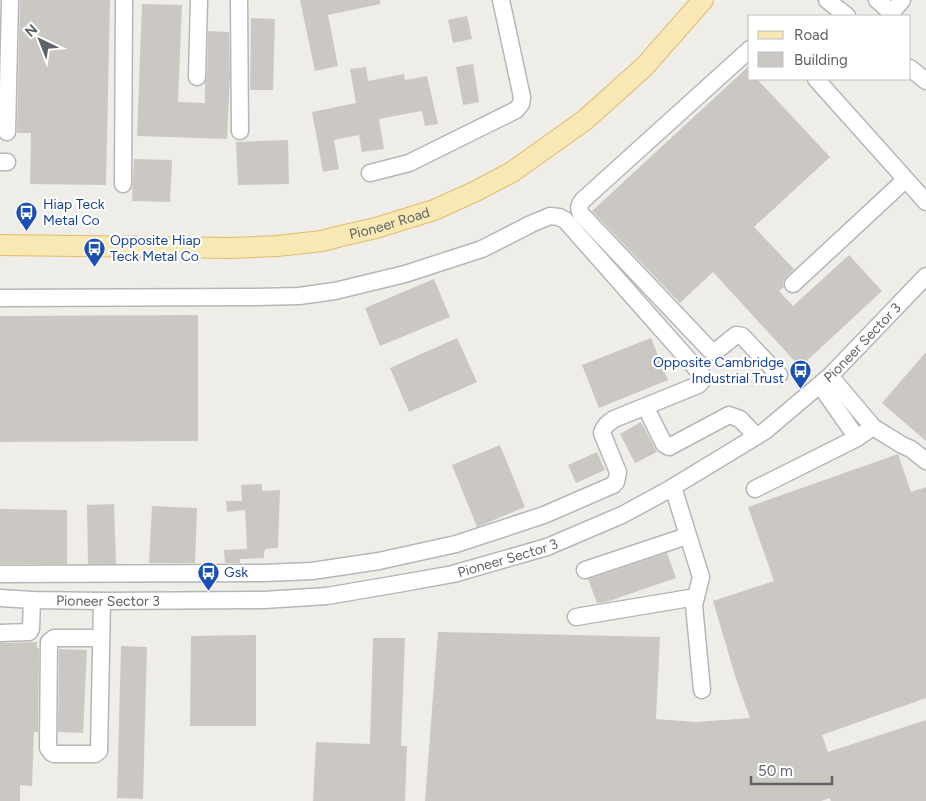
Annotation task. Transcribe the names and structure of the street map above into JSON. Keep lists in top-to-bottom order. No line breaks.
{"streets":{"main road":["Pioneer Road"],"street":["Pioneer Sector 3"]},"places":{"bus stop":["Hiap Teck Metal Co","Opposite Hiap Teck Metal Co","Opposite Cambridge Industrial Trust","Gsk"]},"legend":["Road","Building"],"scale_bar":"50 m","north":"top left"}
